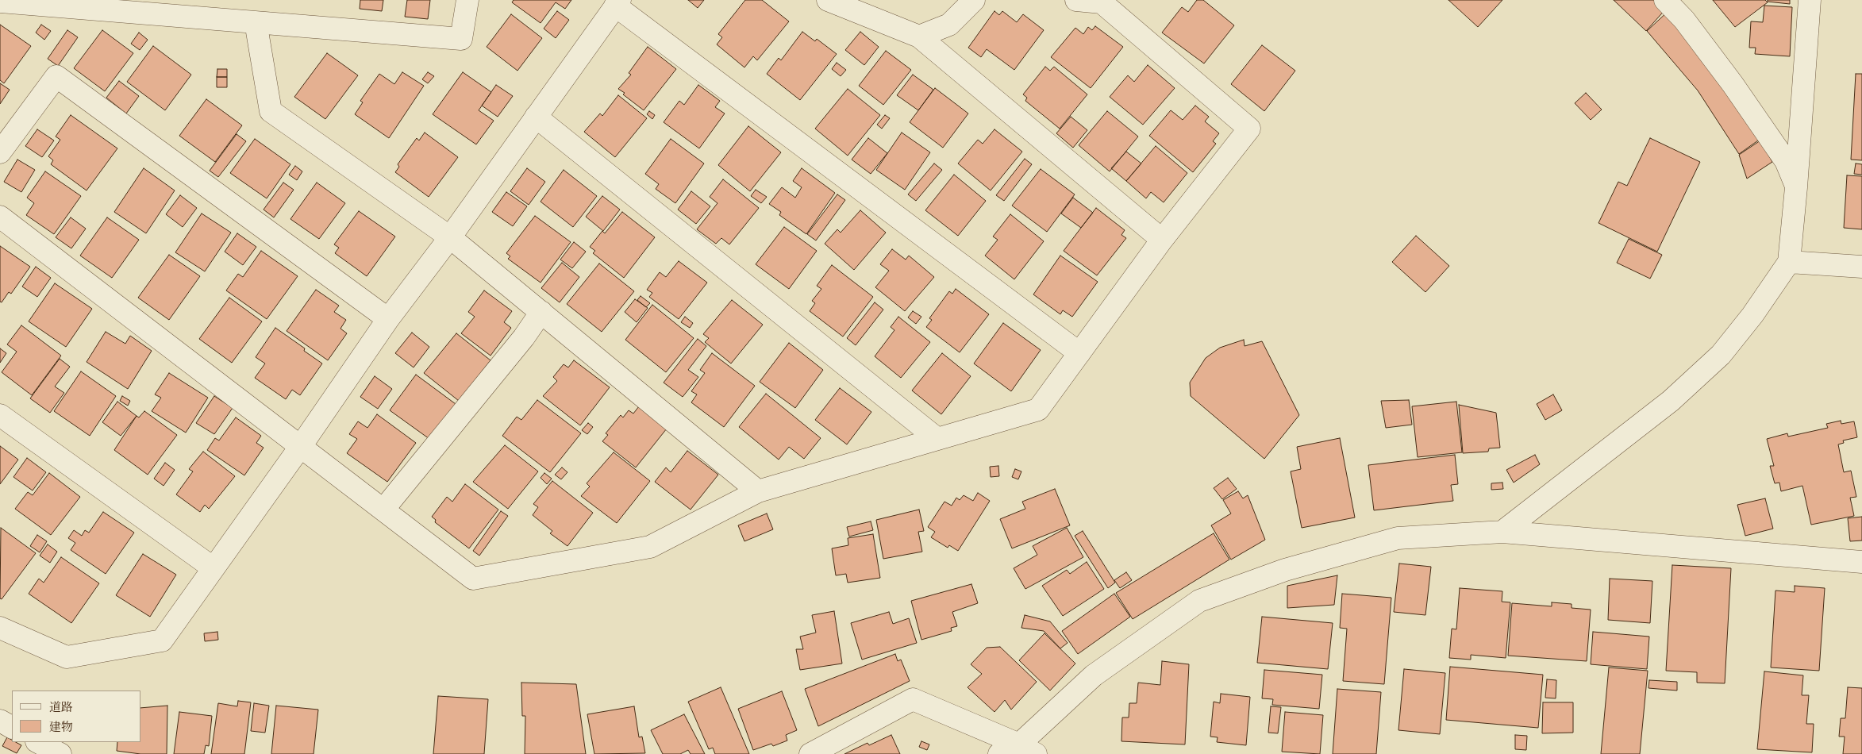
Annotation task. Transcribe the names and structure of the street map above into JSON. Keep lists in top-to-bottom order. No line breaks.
{"legend":["道路","建物"]}
